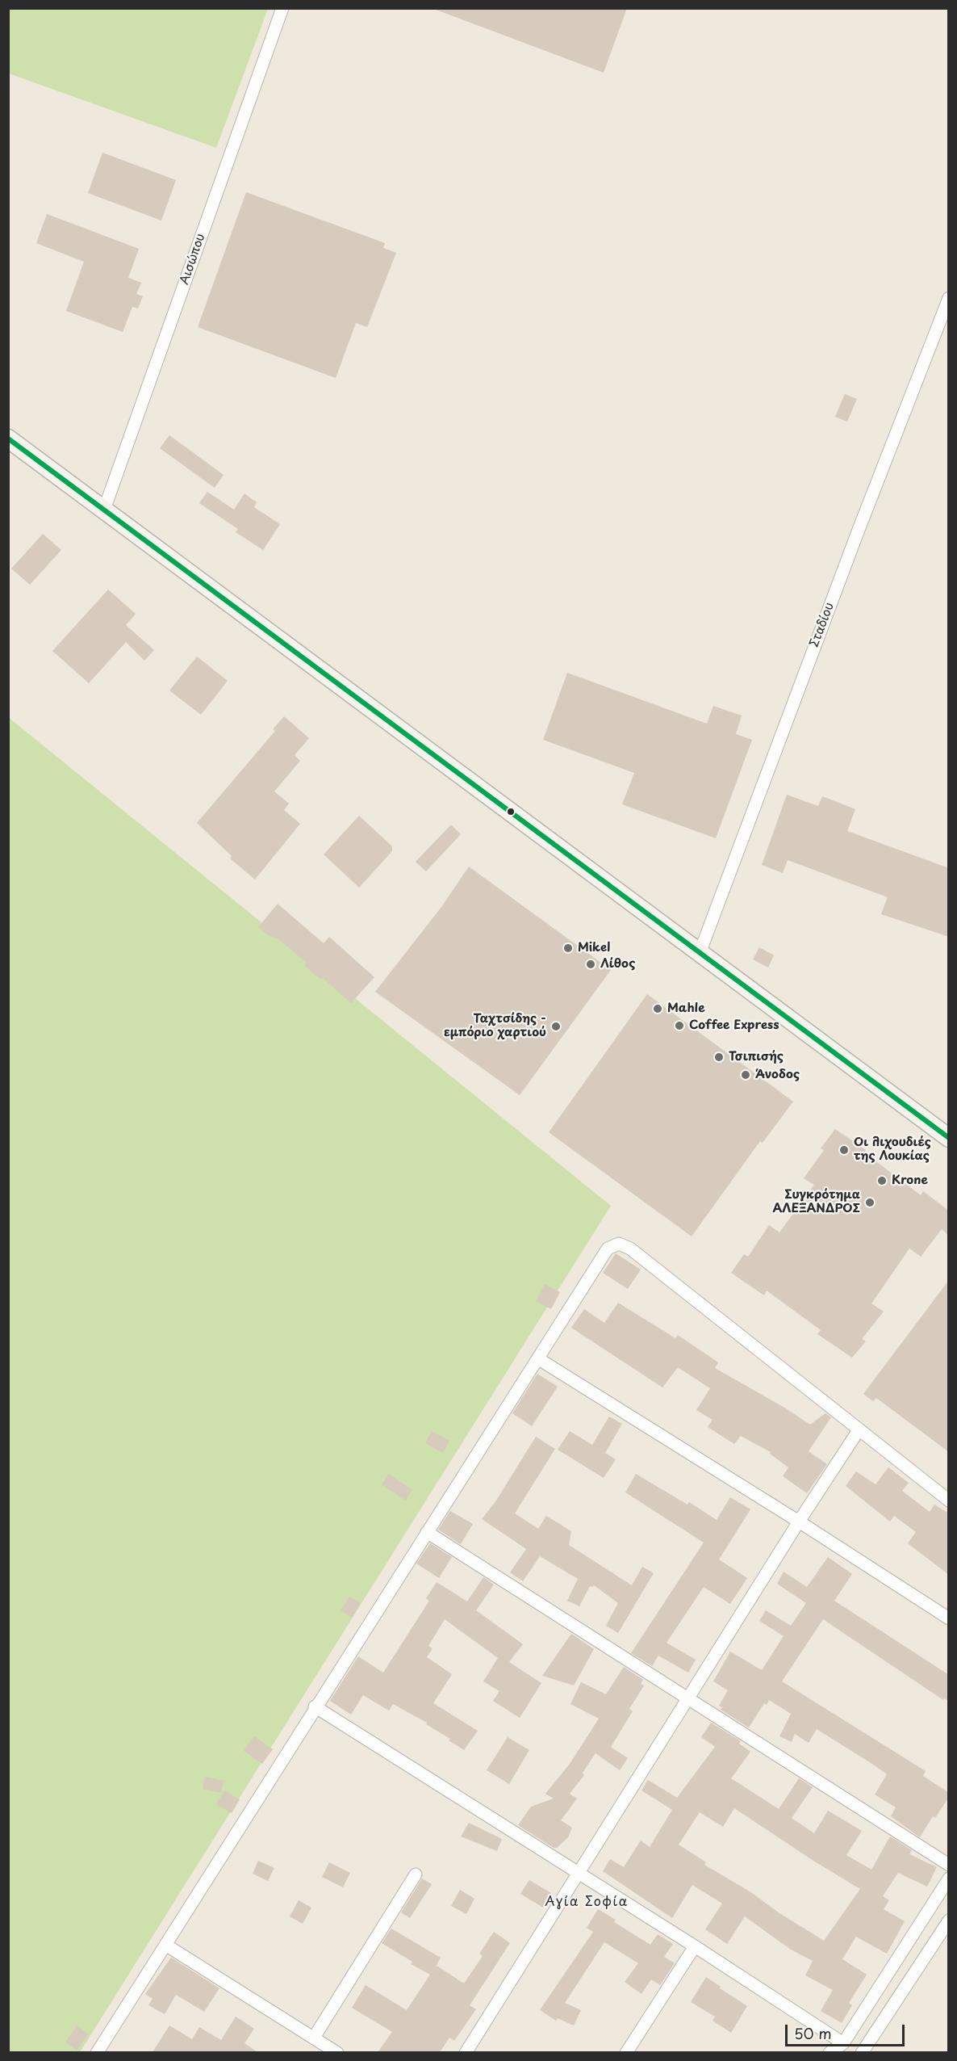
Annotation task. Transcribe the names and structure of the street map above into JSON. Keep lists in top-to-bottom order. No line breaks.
{"streets":{"street":["Αισώπου","Σταδίου"]},"districts":["Αγία Σοφία"],"places":["Mikel","Λίθος","Mahle","Coffee Express","Ταχτσίδης - εμπόριο χαρτιού","Τσιπισής","Άνοδος","Οι λιχουδιές της Λουκίας","Krone","Συγκρότημα ΑΛΕΞΑΝΔΡΟΣ"],"scale_bar":"50 m"}
